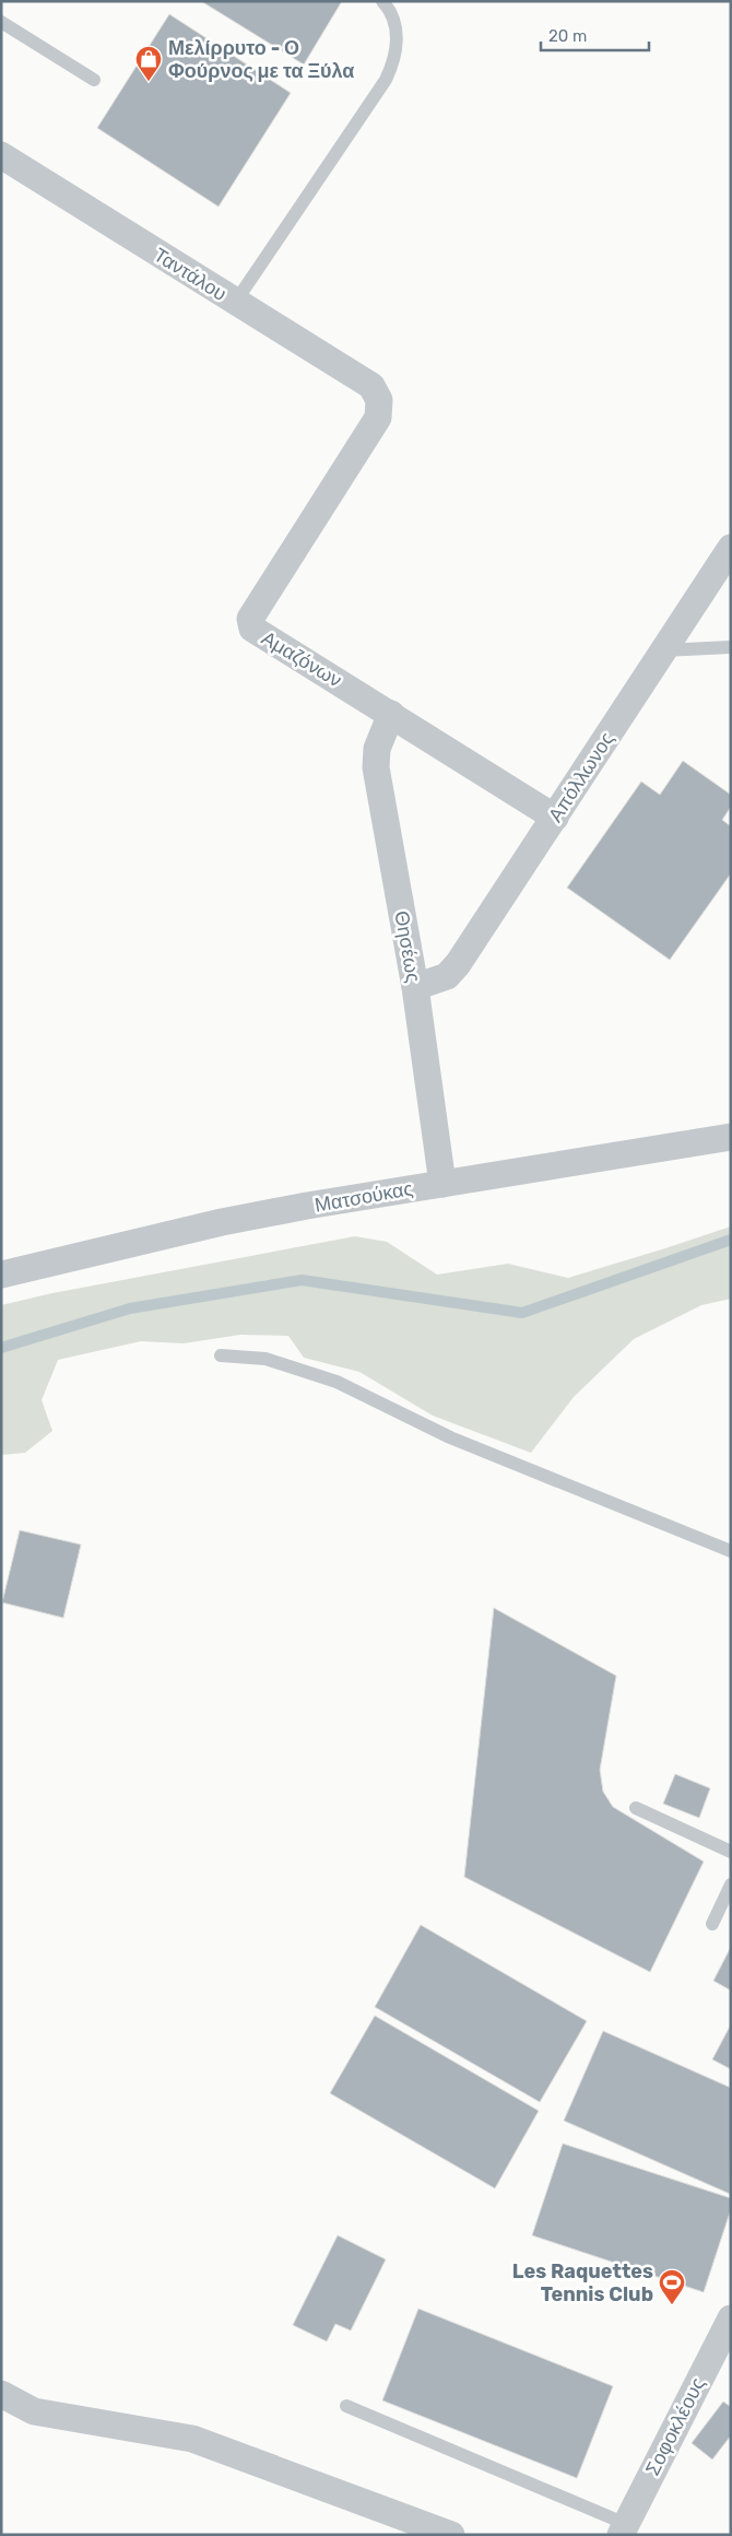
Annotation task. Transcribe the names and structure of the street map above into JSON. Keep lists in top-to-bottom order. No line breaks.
{"streets":{"street":["Ταντάλου","Αμαζόνων","Απόλλωνος","Θησέως","Ματσούκας","Σοφοκλέους"]},"crossings":[["Ταντάλου","Αμαζόνων"],["Αμαζόνων","Απόλλωνος"],["Αμαζόνων","Θησέως"],["Απόλλωνος","Θησέως"],["Θησέως","Ματσούκας"]],"places":{"shop":["Μελίρρυτο - Ο Φούρνος με τα Ξύλα"],"sports":["Les Raquettes Tennis Club"]},"scale_bar":"20 m"}
